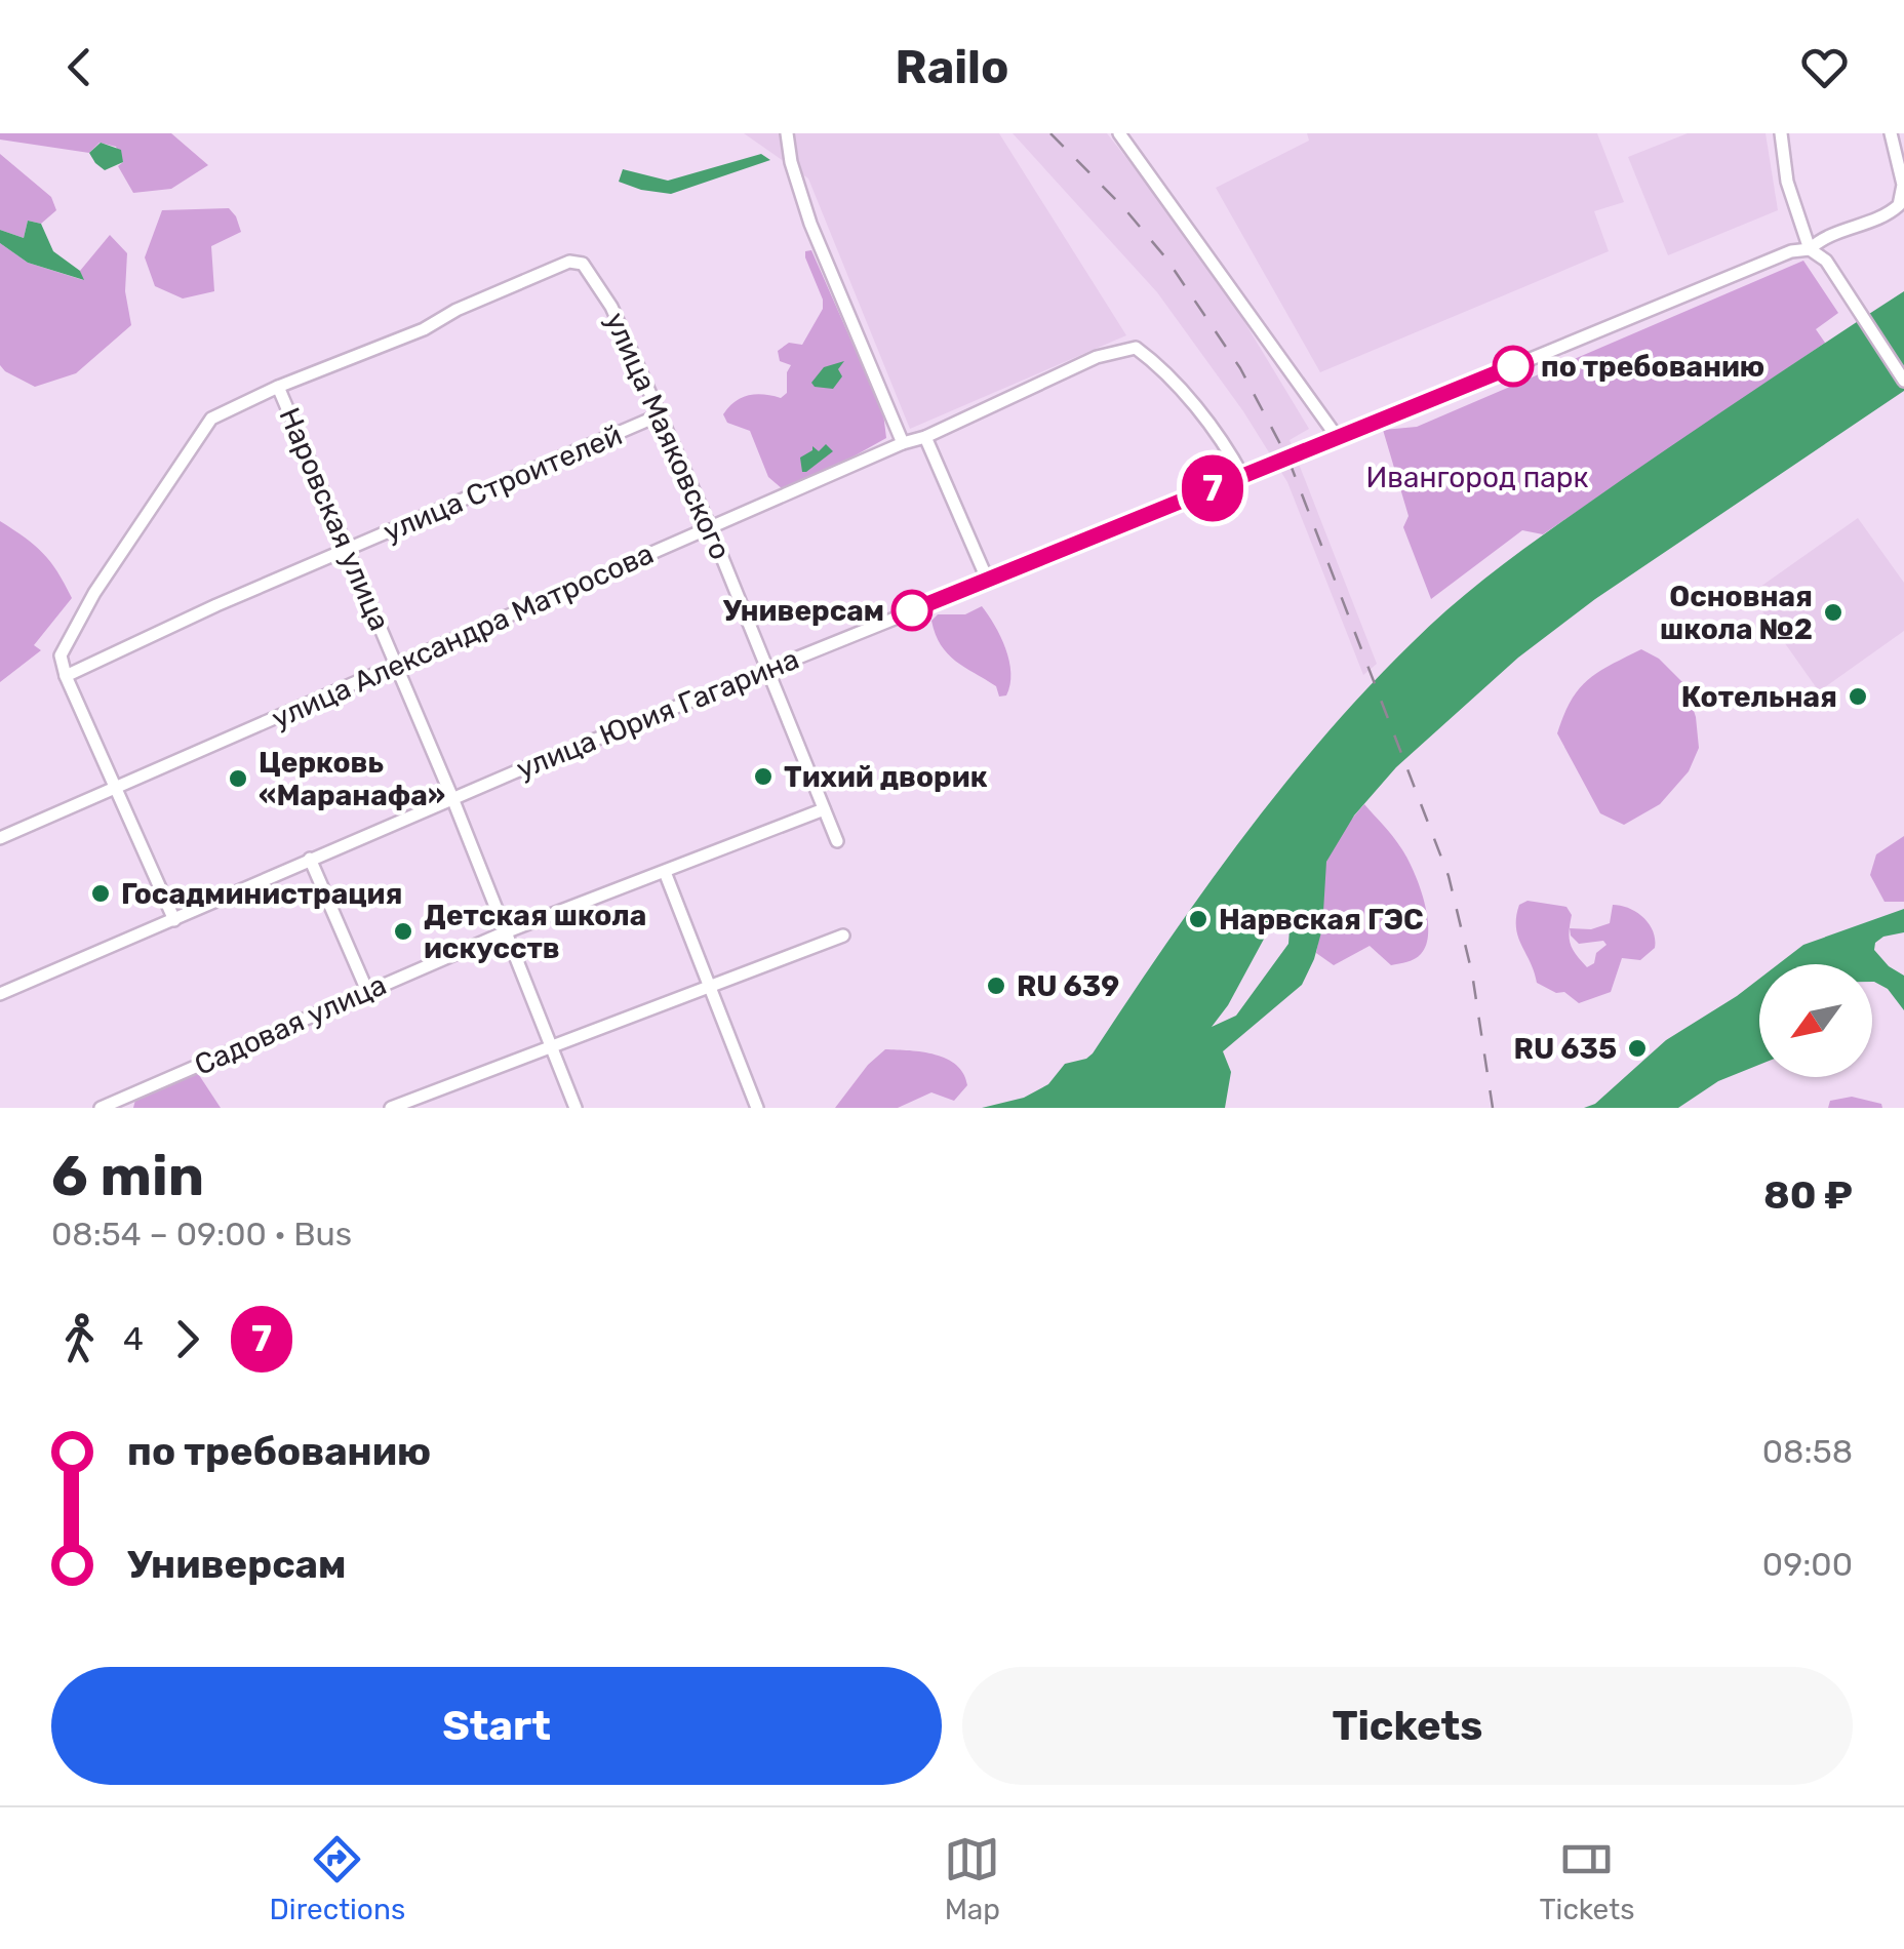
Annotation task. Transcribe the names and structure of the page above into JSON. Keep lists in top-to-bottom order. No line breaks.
{"streets":{"street":["улица Маяковского","улица Строителей","Наровская улица","улица Александра Матросова","улица Юрия Гагарина","Садовая улица"]},"crossings":[["улица Маяковского","улица Строителей"],["улица Маяковского","Наровская улица"],["улица Маяковского","улица Александра Матросова"],["улица Маяковского","улица Юрия Гагарина"],["улица Маяковского","Садовая улица"],["улица Строителей","Наровская улица"],["Наровская улица","улица Александра Матросова"],["Наровская улица","улица Юрия Гагарина"],["Наровская улица","Садовая улица"],["улица Александра Матросова","улица Юрия Гагарина"]],"parks":["Ивангород парк"],"places":["по требованию","Универсам","Основная школа №2","Котельная","Тихий дворик","Церковь «Маранафа»","Госадминистрация","Нарвская ГЭС","Детская школа искусств","RU 639","RU 635"],"lines":["bus line 7"],"north":"bottom left","page":{"header":"Railo","on_map":"7","heading":["6 min","08:54 – 09:00 · Bus","80 ₽"],"legs":["4","7"],"list":[{"name":"по требованию","value":"08:58"},{"name":"Универсам","value":"09:00"}],"buttons":["Start","Tickets"],"tabs":["Directions","Map","Tickets"]}}
